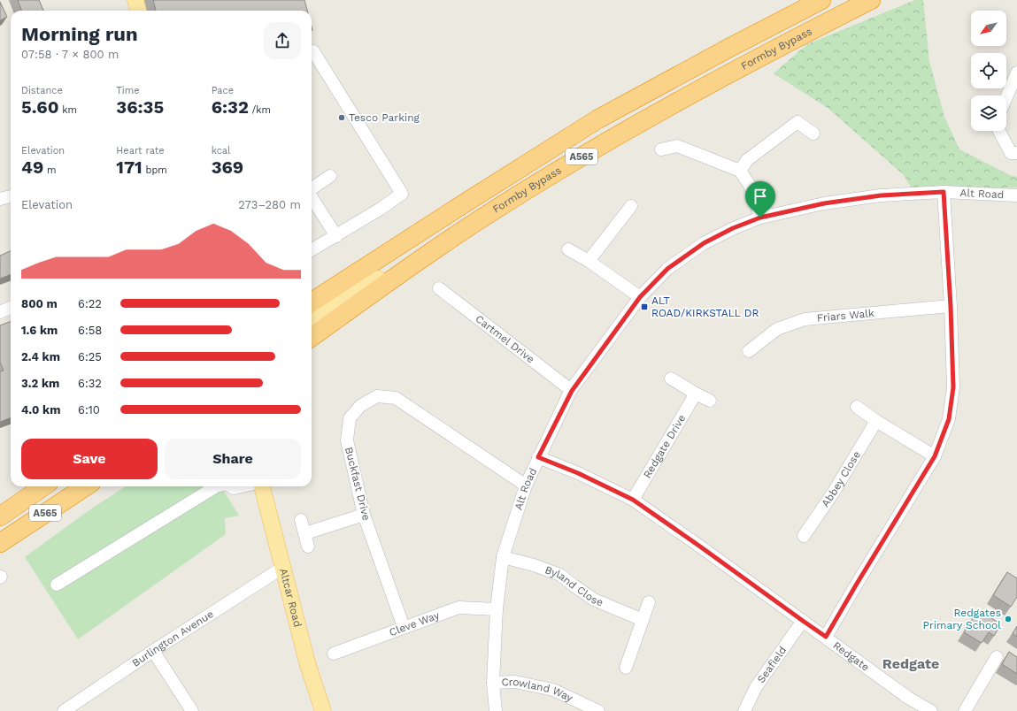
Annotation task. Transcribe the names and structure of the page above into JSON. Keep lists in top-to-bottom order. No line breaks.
{"streets":{"highway":["Formby Bypass","A565"],"main road":["Altcar Road"],"street":["Alt Road","Friars Walk","Cartmel Drive","Redgate Drive","Abbey Close","Buckfast Drive","Byland Close","Cleve Way","Burlington Avenue","Redgate","Seafield","Crowland Way"]},"crossings":[["Alt Road","Cartmel Drive"],["Alt Road","Buckfast Drive"],["Alt Road","Byland Close"],["Alt Road","Cleve Way"],["Alt Road","Redgate"],["Alt Road","Crowland Way"],["Redgate Drive","Redgate"],["Buckfast Drive","Cleve Way"],["Altcar Road","Burlington Avenue"],["Redgate","Seafield"]],"districts":["Redgate"],"places":{"other":["Tesco Parking","Redgates Primary School"],"transit":["ALT ROAD/KIRKSTALL DR"]},"north":"bottom left","page":{"heading":["Morning run","07:58 · 7 × 800 m"],"stats":[["Distance","5.60 km"],["Time","36:35"],["Pace","6:32 /km"],["Elevation","49 m"],["Heart rate","171 bpm"],["kcal","369"]],"chart":["Elevation","273–280 m"],"list":[{"name":"800 m","note":"6:22"},{"name":"1.6 km","note":"6:58"},{"name":"2.4 km","note":"6:25"},{"name":"3.2 km","note":"6:32"},{"name":"4.0 km","note":"6:10"}],"buttons":["Save","Share"]}}
